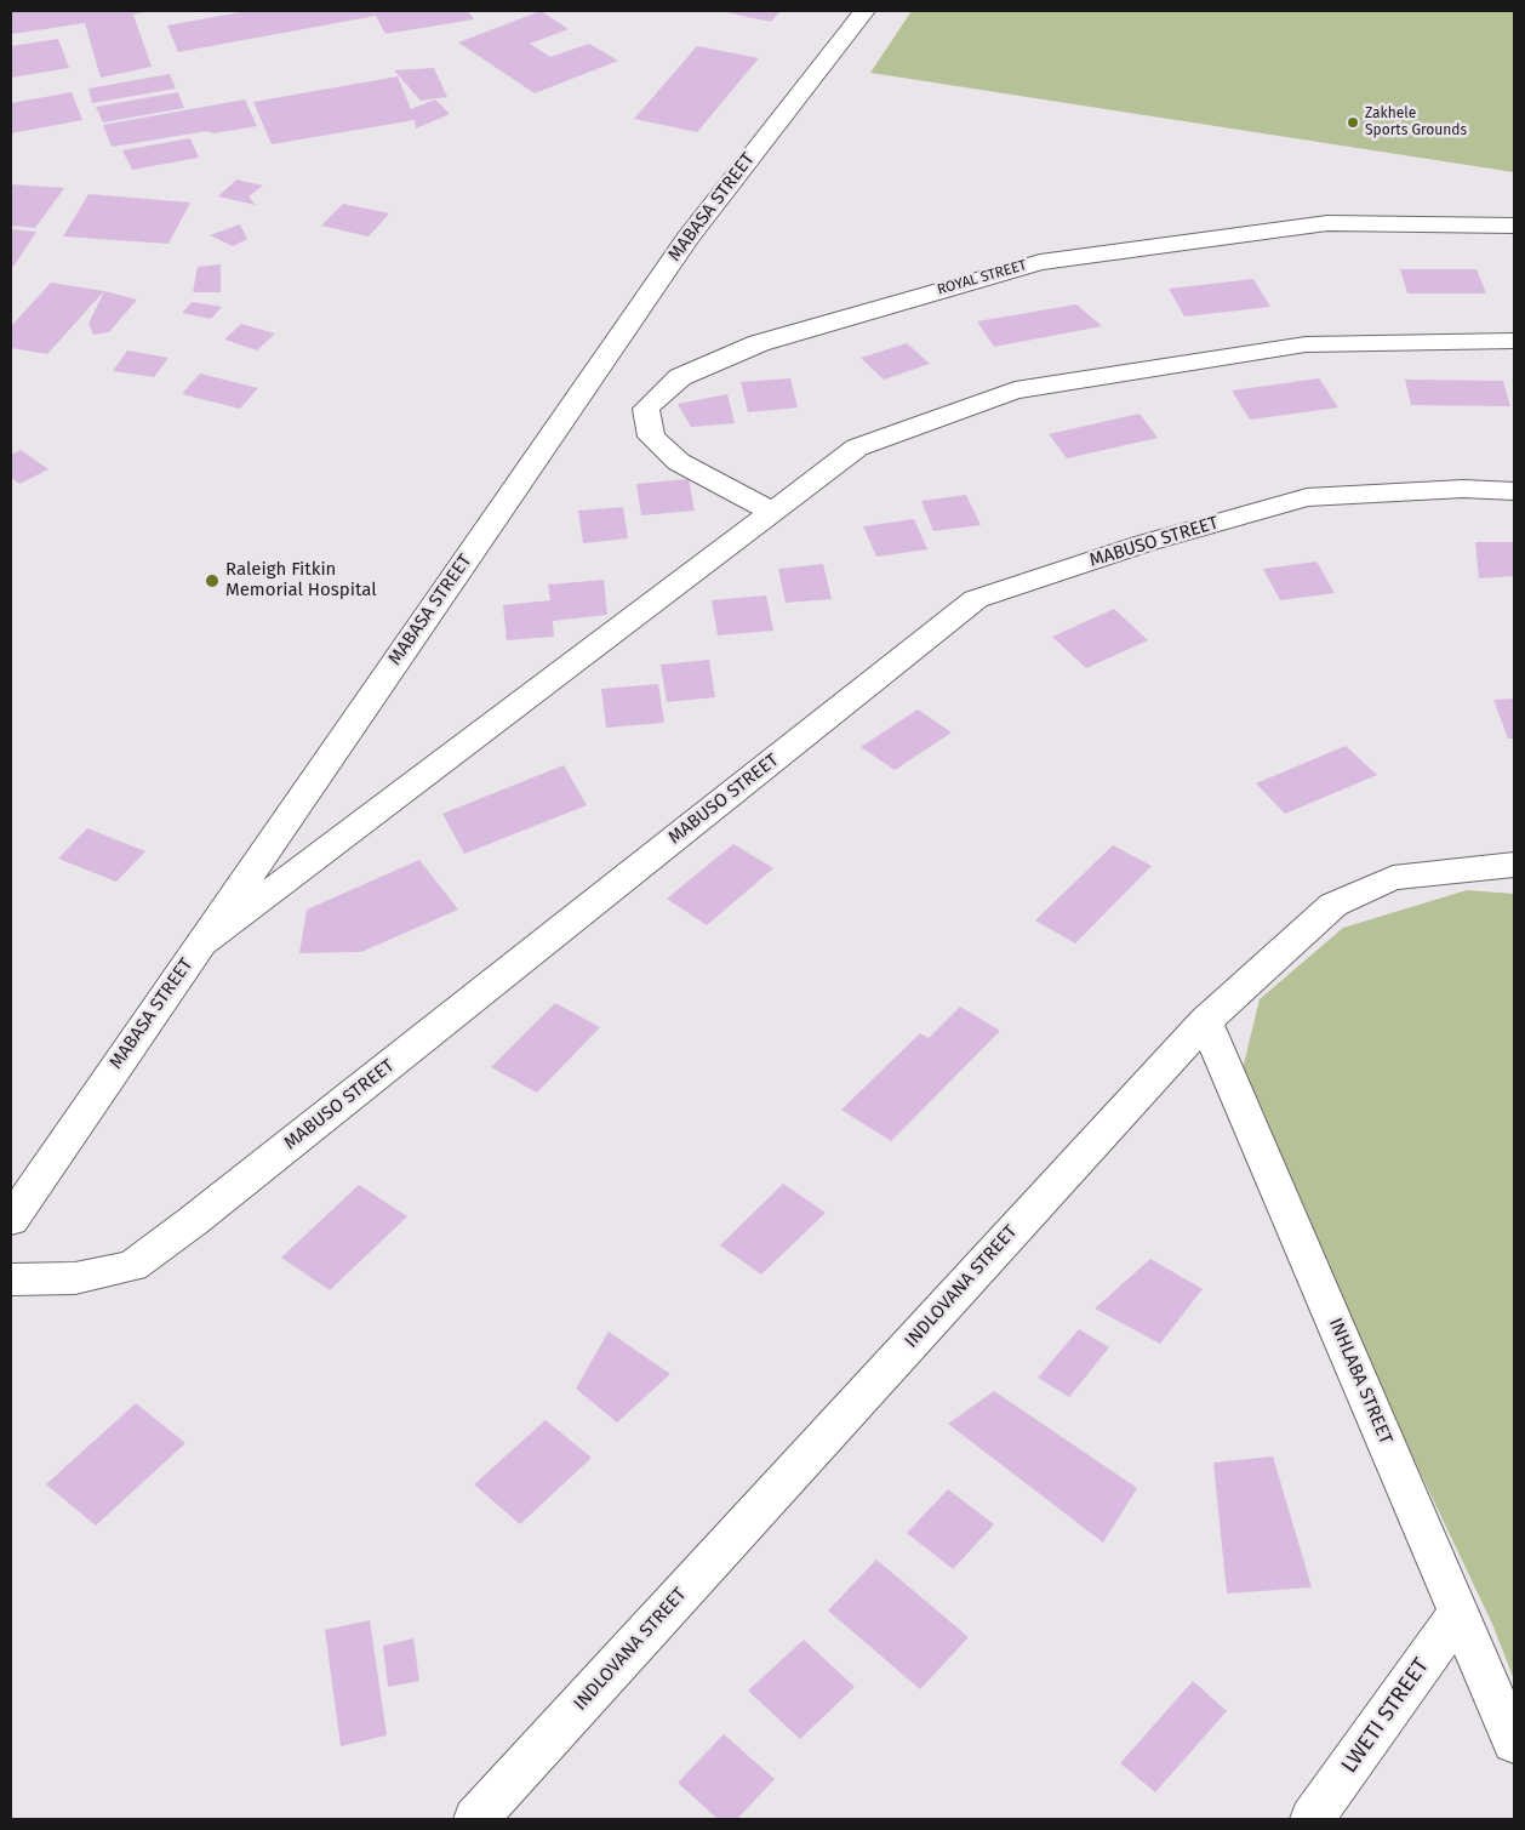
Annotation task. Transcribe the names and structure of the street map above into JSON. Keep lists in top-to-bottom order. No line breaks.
{"streets":{"street":["MABASA STREET","ROYAL STREET","MABUSO STREET","INDLOVANA STREET","INHLABA STREET","LWETI STREET"]},"crossings":[["INDLOVANA STREET","INHLABA STREET"],["INHLABA STREET","LWETI STREET"]],"places":["Zakhele Sports Grounds","Raleigh Fitkin Memorial Hospital"]}
